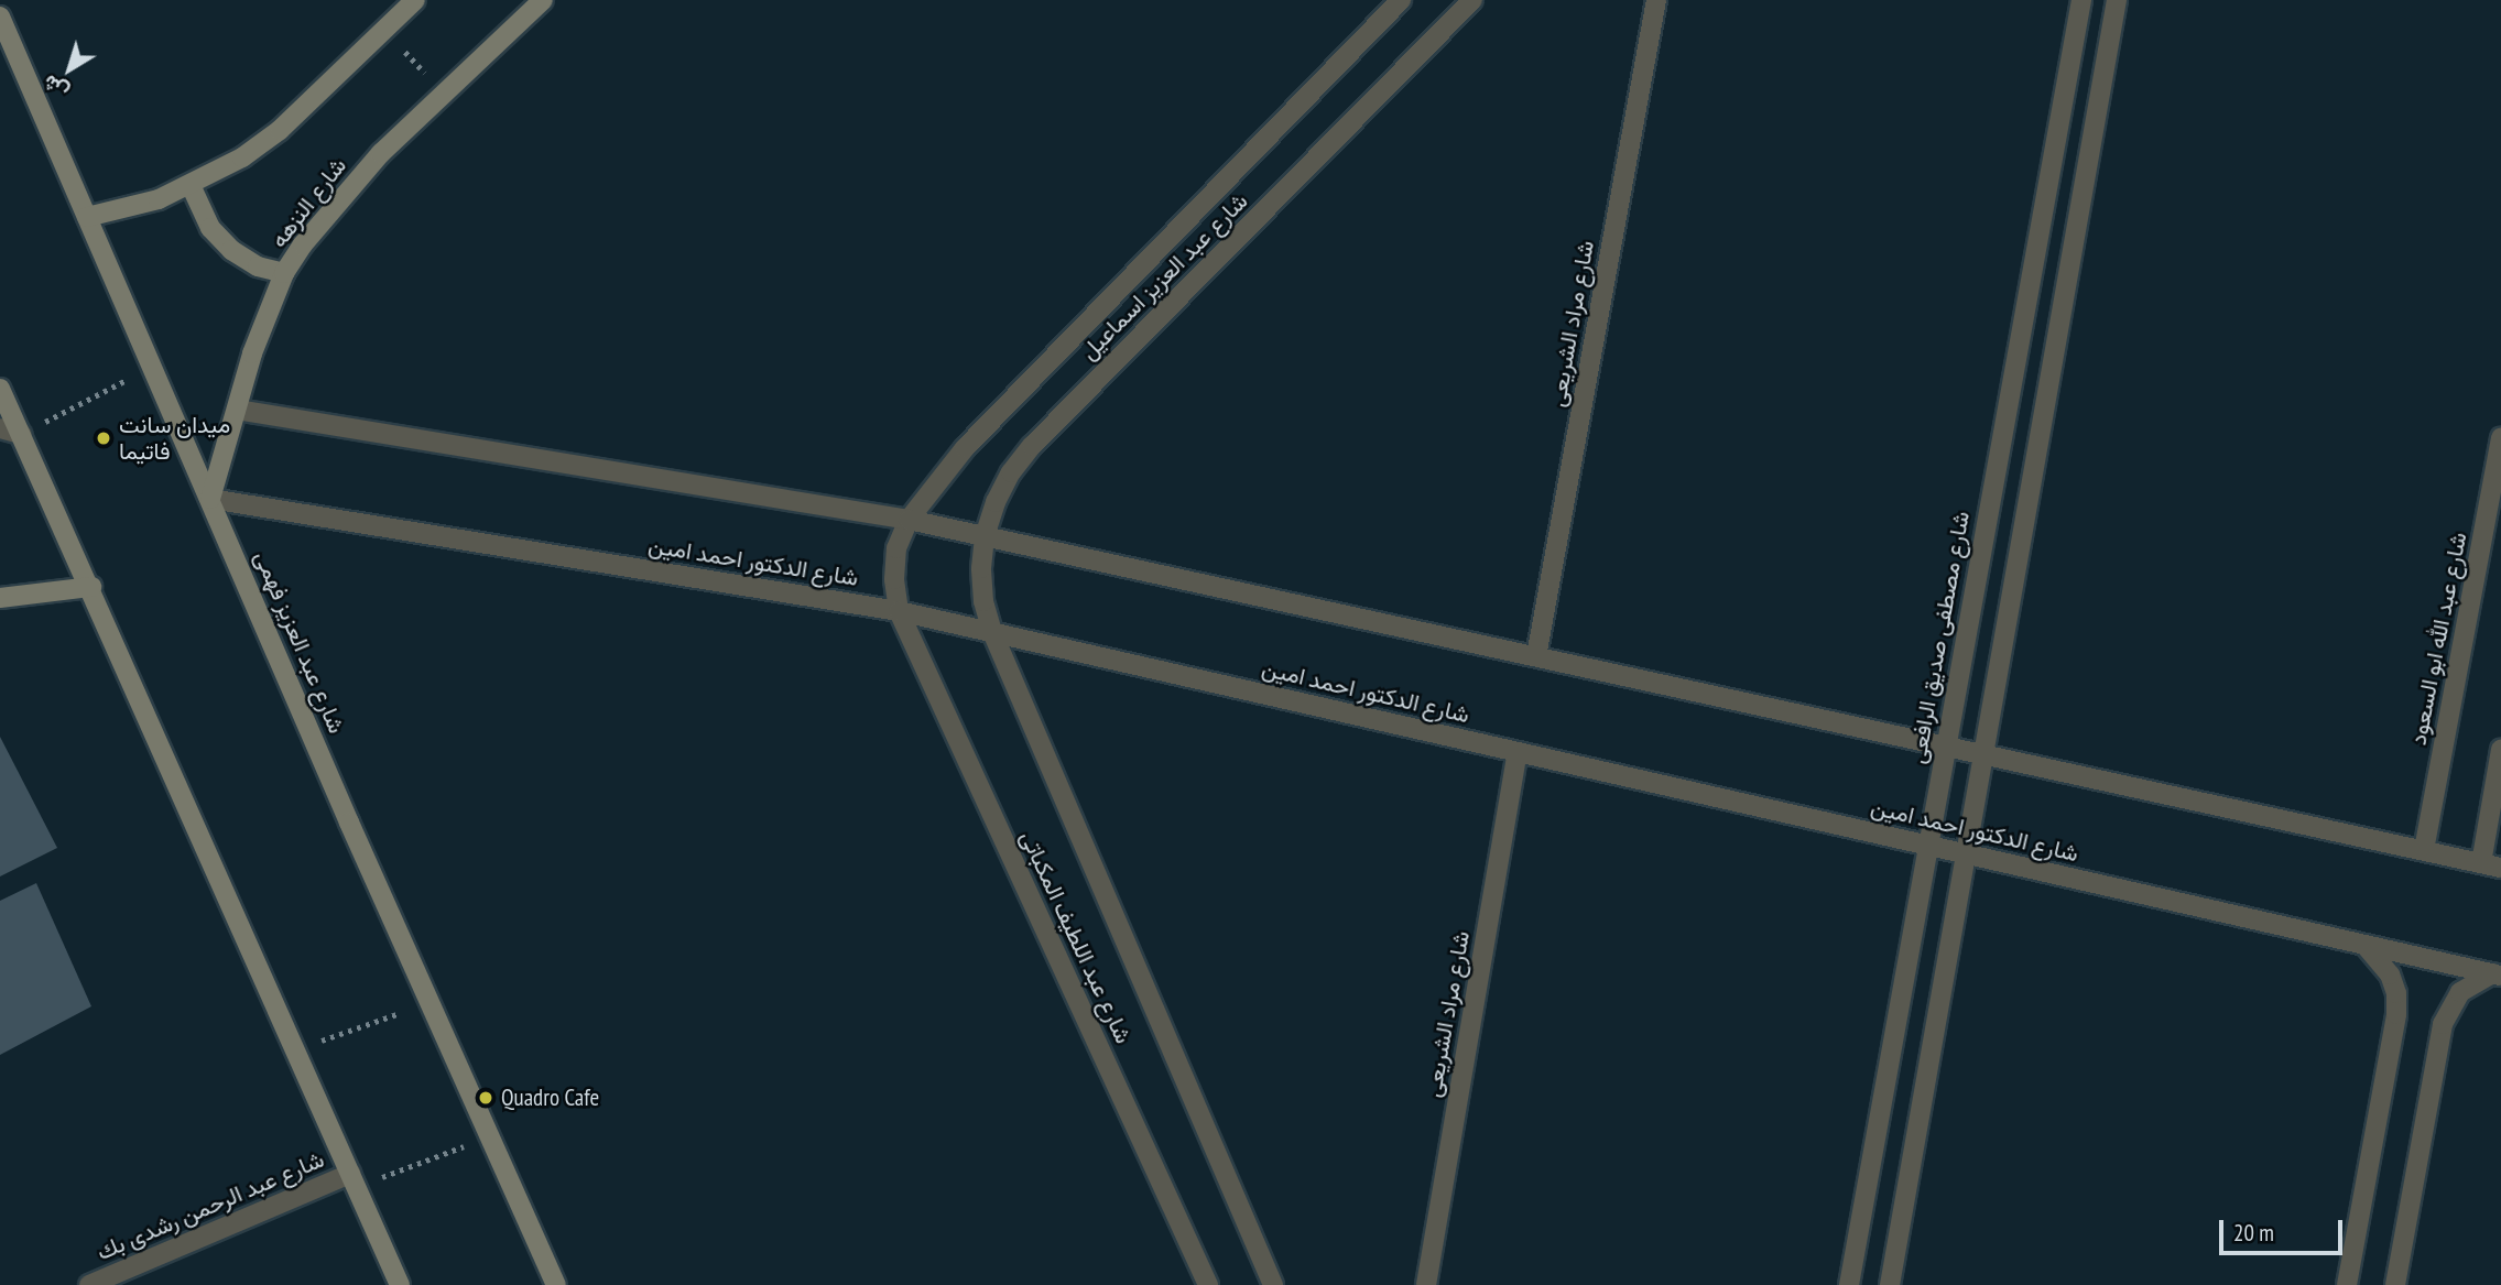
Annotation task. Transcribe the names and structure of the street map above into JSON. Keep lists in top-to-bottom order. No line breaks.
{"streets":{"main road":["شارع النزهه","شارع عبد العزيز فهمى"],"street":["شارع عبد العزيز اسماعيل","شارع مراد الشريعى","شارع الدكتور احمد امين","شارع مصطفى صديق الرافعى","شارع عبد الله ابو السعود","شارع عبد اللطيف المكباتى","شارع عبد الرحمن رشدى بك"]},"crossings":[["شارع النزهه","شارع الدكتور احمد امين"],["شارع النزهه","شارع عبد العزيز فهمى"],["شارع عبد العزيز اسماعيل","شارع الدكتور احمد امين"],["شارع عبد العزيز اسماعيل","شارع عبد اللطيف المكباتى"],["شارع مراد الشريعى","شارع الدكتور احمد امين"],["شارع الدكتور احمد امين","شارع مصطفى صديق الرافعى"],["شارع الدكتور احمد امين","شارع عبد العزيز فهمى"],["شارع الدكتور احمد امين","شارع عبد اللطيف المكباتى"]],"places":["ميدان سانت فاتيما","Quadro Cafe"],"scale_bar":"20 m","north":"bottom left"}
